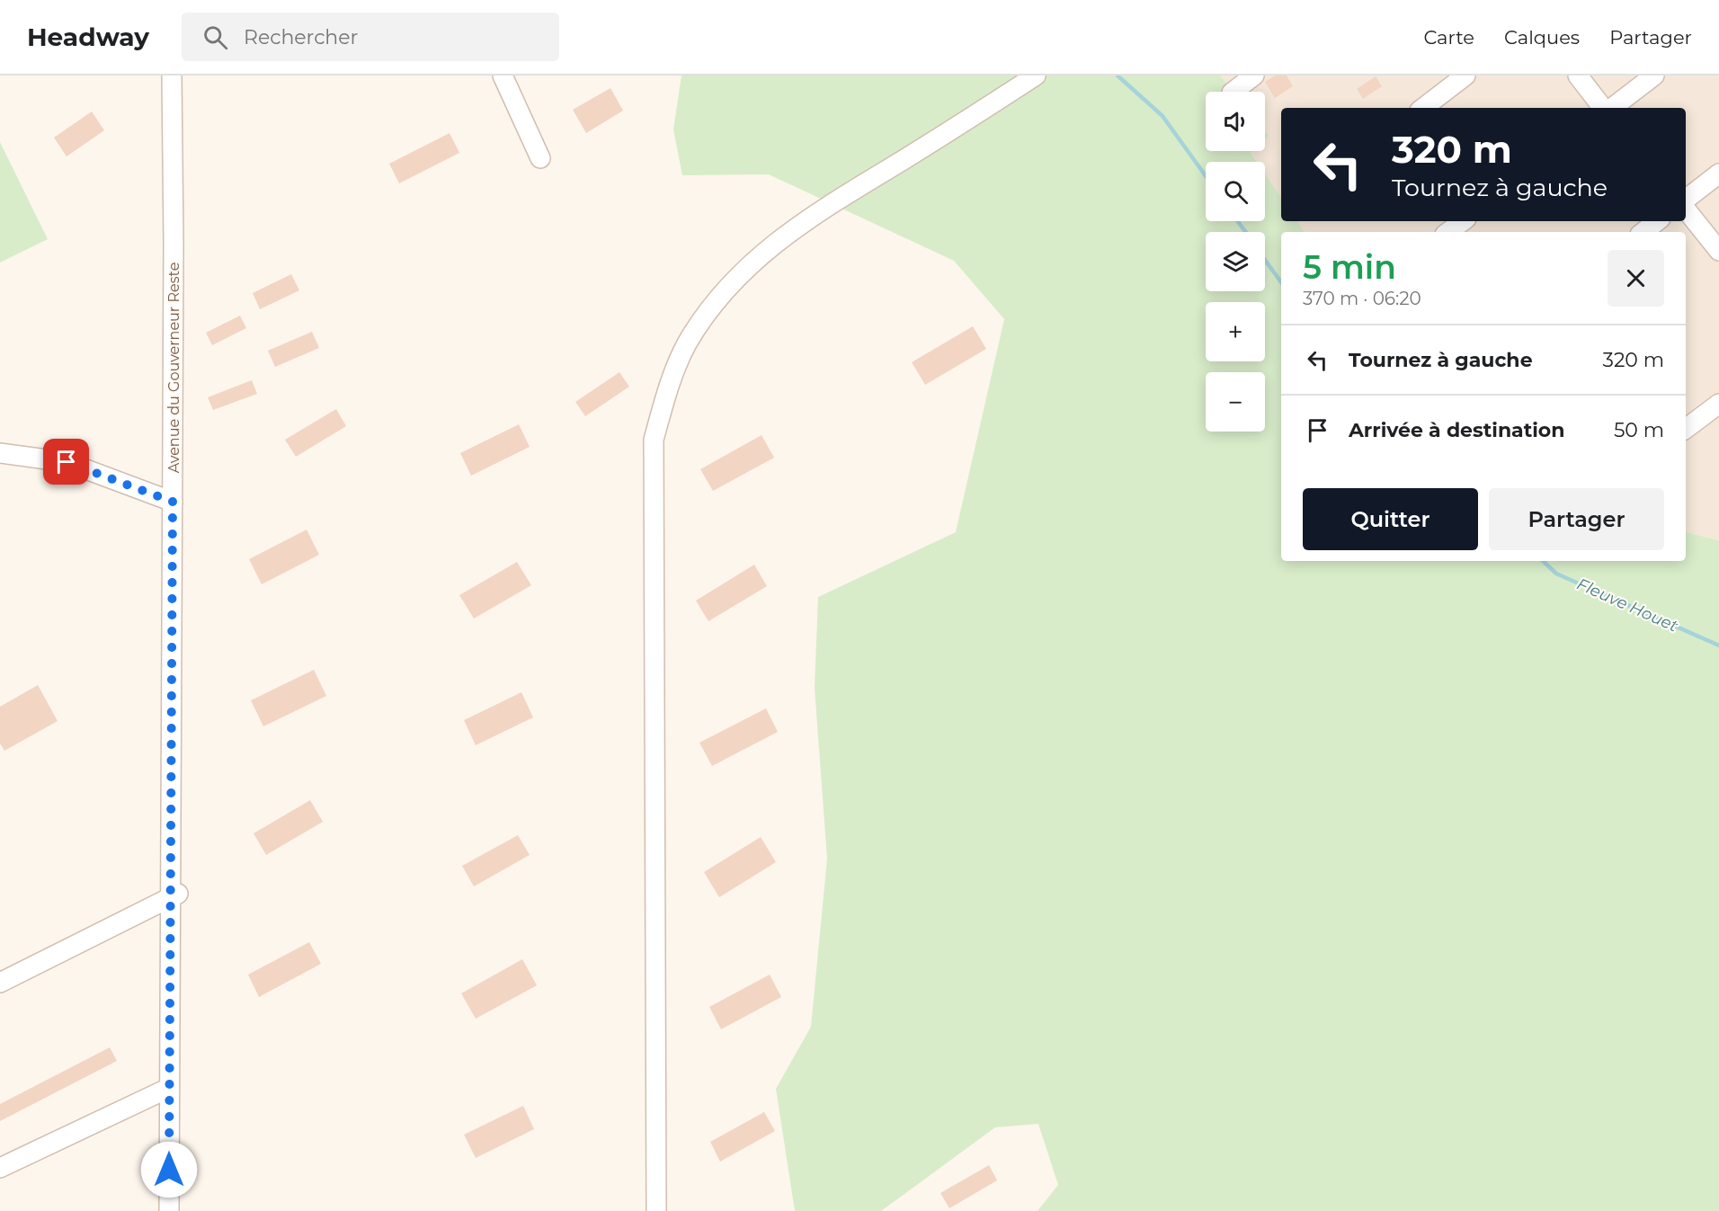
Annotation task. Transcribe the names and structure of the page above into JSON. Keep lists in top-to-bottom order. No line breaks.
{"streets":{"street":["Avenue du Gouverneur Reste"]},"water":["Fleuve Houet"],"page":{"header":"Headway","search":"Rechercher","nav":["Carte","Calques","Partager"],"map_buttons":["+","−"],"turn":["320 m","Tournez à gauche"],"heading":["5 min","370 m · 06:20"],"list":[{"name":"Tournez à gauche","value":"320 m"},{"name":"Arrivée à destination","value":"50 m"}],"buttons":["Quitter","Partager"]}}
